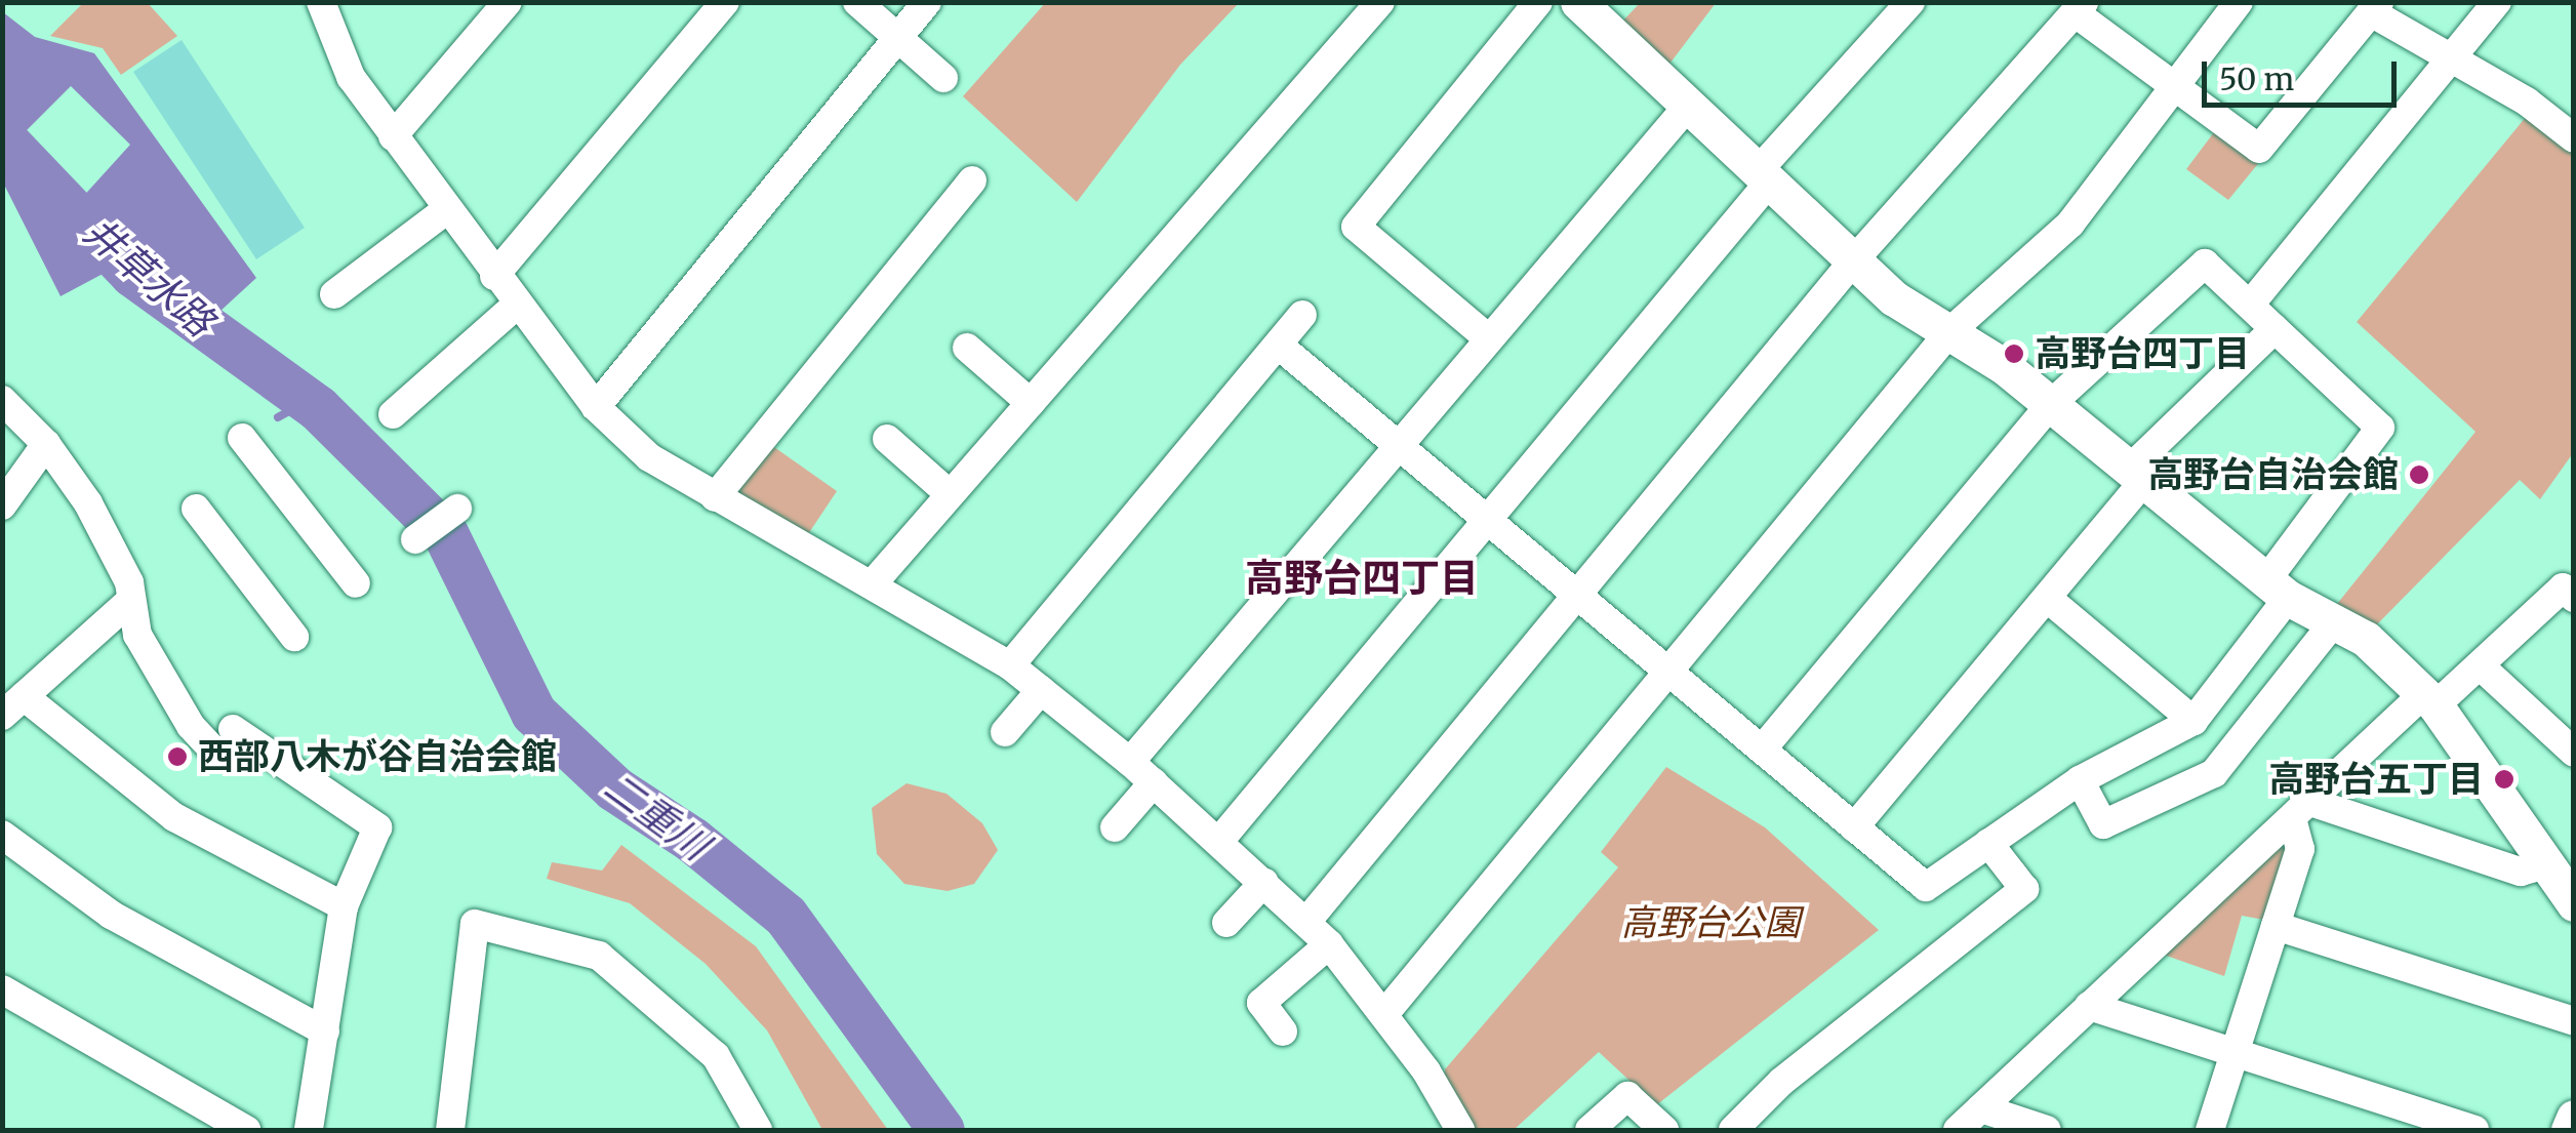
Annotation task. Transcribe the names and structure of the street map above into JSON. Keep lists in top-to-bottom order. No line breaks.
{"districts":["高野台四丁目"],"water":["井草水路","二重川"],"parks":["高野台公園"],"places":["高野台四丁目","高野台自治会館","西部八木が谷自治会館","高野台五丁目"],"scale_bar":"50 m"}
